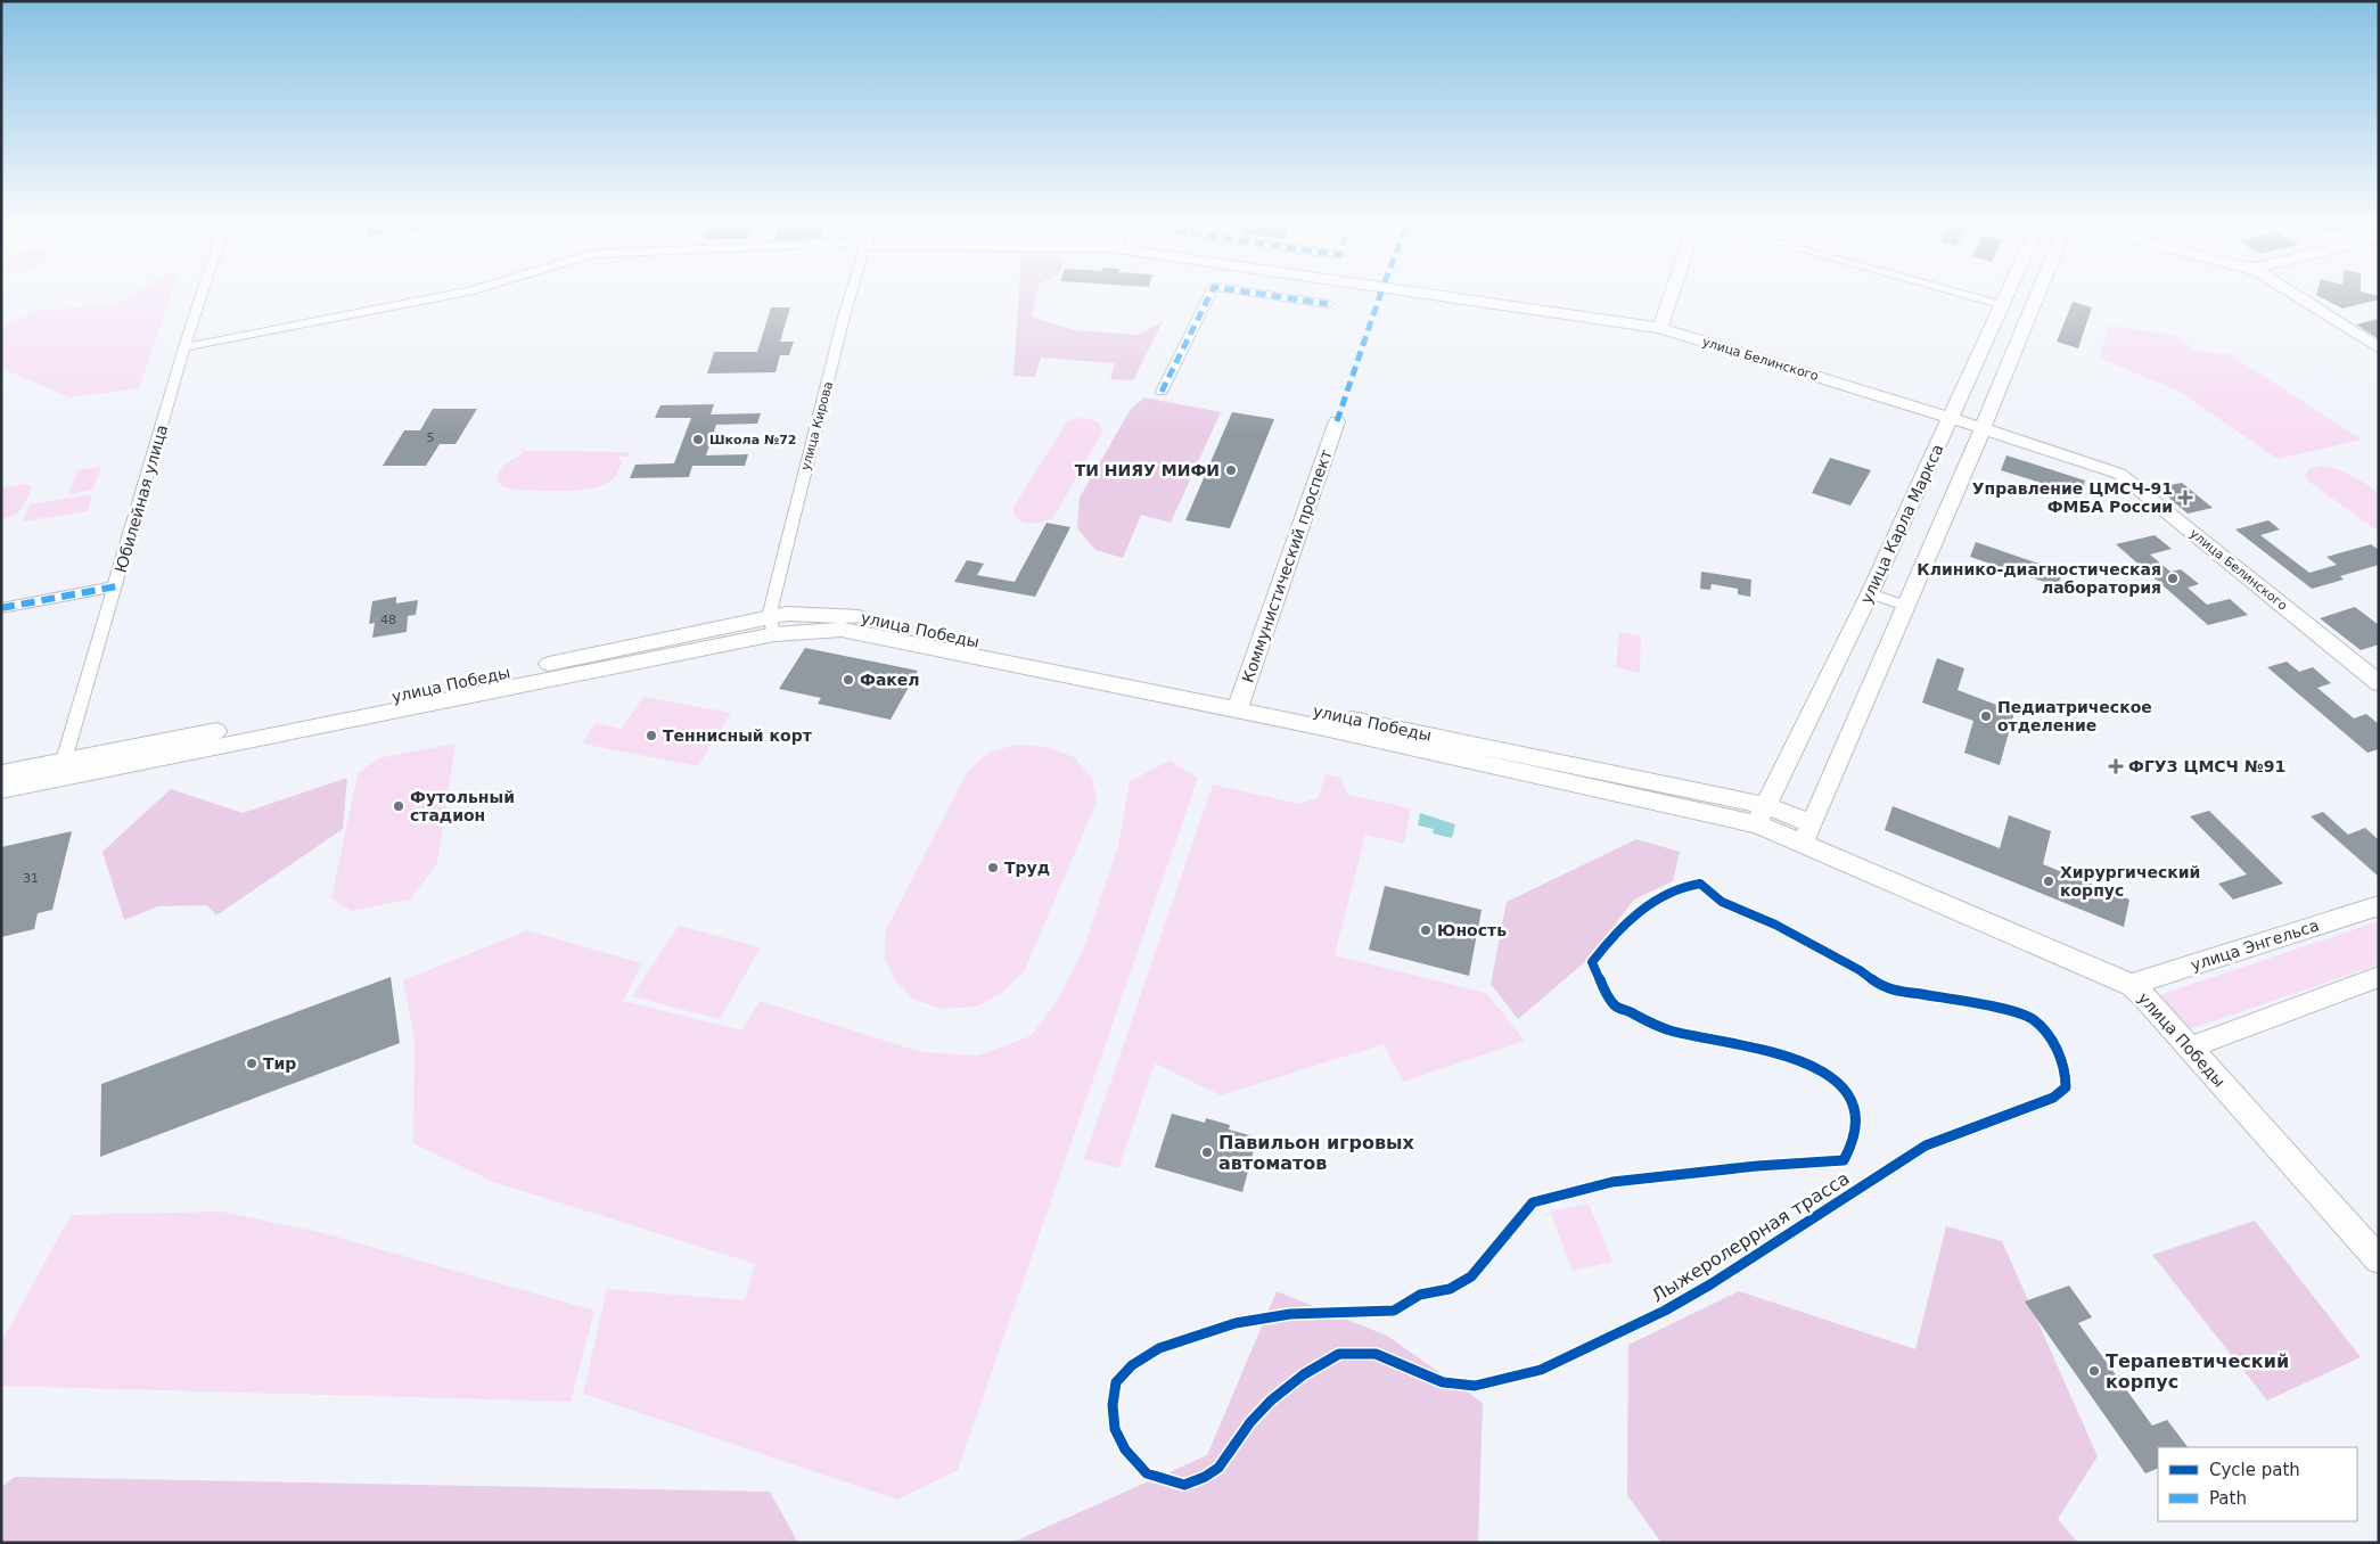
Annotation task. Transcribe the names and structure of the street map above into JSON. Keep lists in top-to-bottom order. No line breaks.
{"streets":{"main road":["улица Победы","улица Энгельса"],"street":["улица Белинского","улица Кирова","Юбилейная улица","улица Карла Маркса","Коммунистический проспект"],"cycle path":["Лыжеролеррная трасса"]},"crossings":[["улица Белинского","Юбилейная улица"],["улица Белинского","улица Карла Маркса"],["улица Кирова","улица Победы"],["Юбилейная улица","улица Победы"],["улица Карла Маркса","улица Победы"],["Коммунистический проспект","улица Победы"],["улица Победы","улица Энгельса"]],"places":{"other":["Школа №72","ТИ НИЯУ МИФИ","Клинико-диагностическая лаборатория","Факел","Педиатрическое отделение","Теннисный корт","Футольный стадион","Труд","Хирургический корпус","Юность","Тир","Павильон игровых автоматов","Терапевтический корпус"],"health":["Управление ЦМСЧ-91 ФМБА России","ФГУЗ ЦМСЧ №91"]},"house_numbers":["5","48","31"],"legend":["Cycle path","Path"]}
